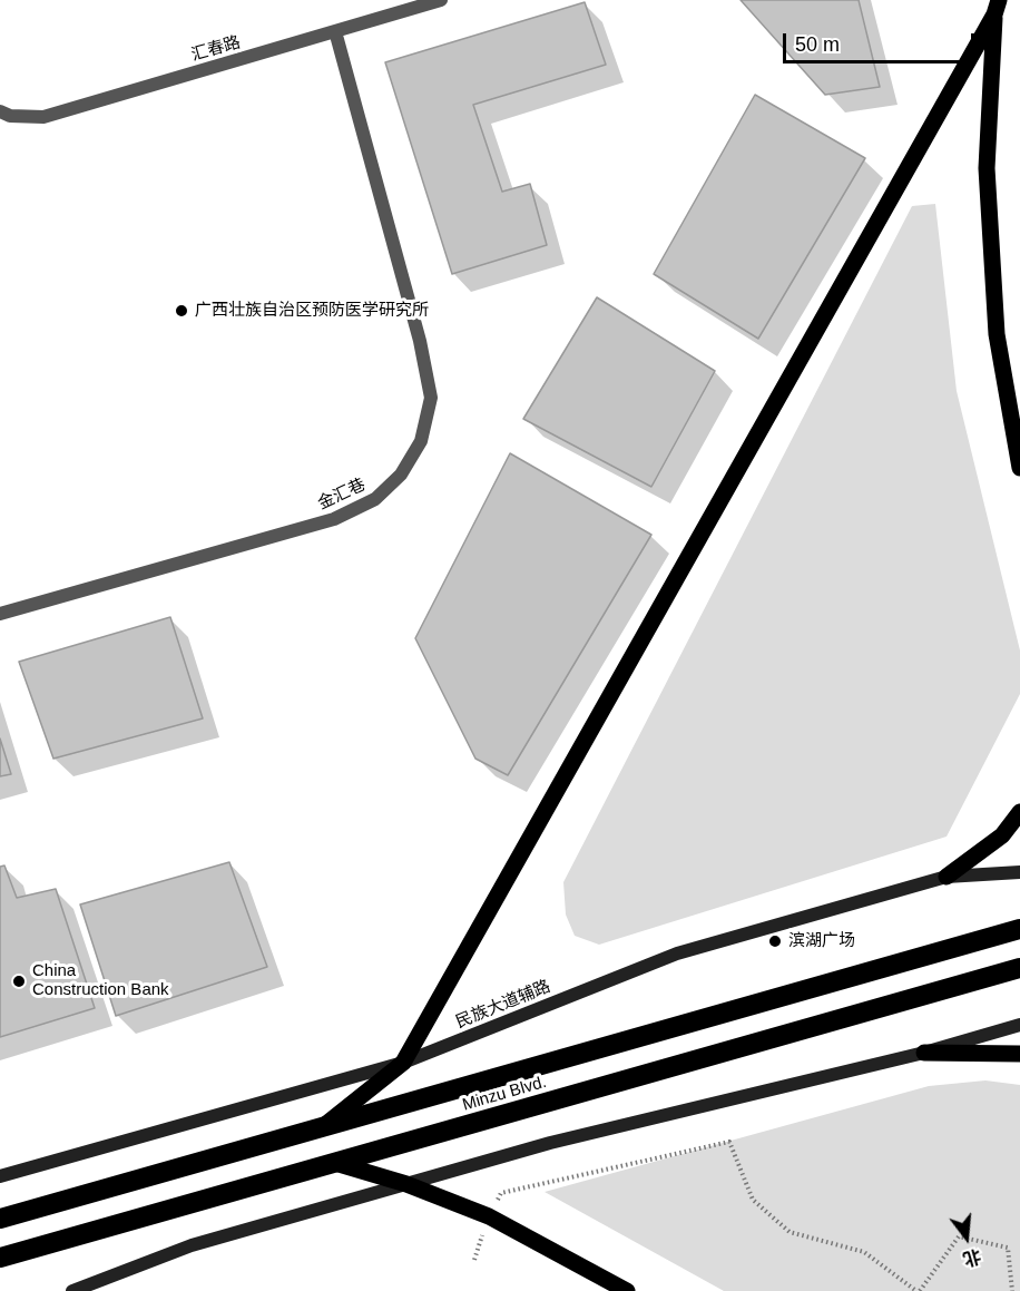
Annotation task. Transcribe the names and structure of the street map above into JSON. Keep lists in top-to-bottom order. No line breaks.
{"streets":{"highway":["Minzu Blvd."],"street":["汇春路","金汇巷","民族大道辅路"]},"crossings":[["汇春路","金汇巷"]],"places":["广西壮族自治区预防医学研究所","滨湖广场","China Construction Bank"],"scale_bar":"50 m","north":"bottom"}
